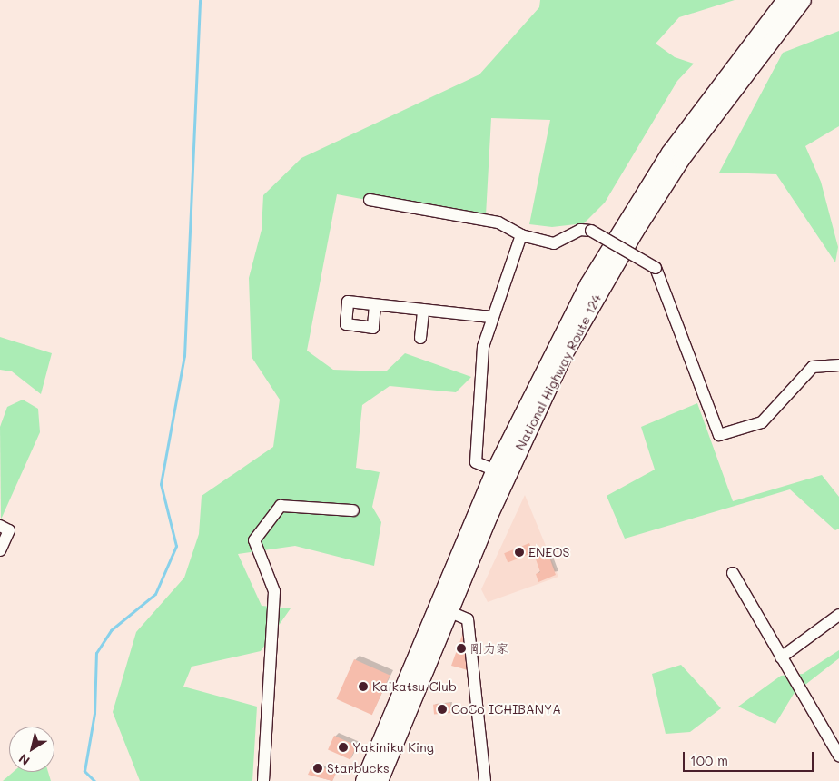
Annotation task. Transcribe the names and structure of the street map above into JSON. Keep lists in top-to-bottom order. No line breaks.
{"streets":{"highway":["National Highway Route 124"]},"places":["ENEOS","剛力家","Kaikatsu Club","CoCo ICHIBANYA","Yakiniku King","Starbucks"],"scale_bar":"100 m","north":"bottom left"}
